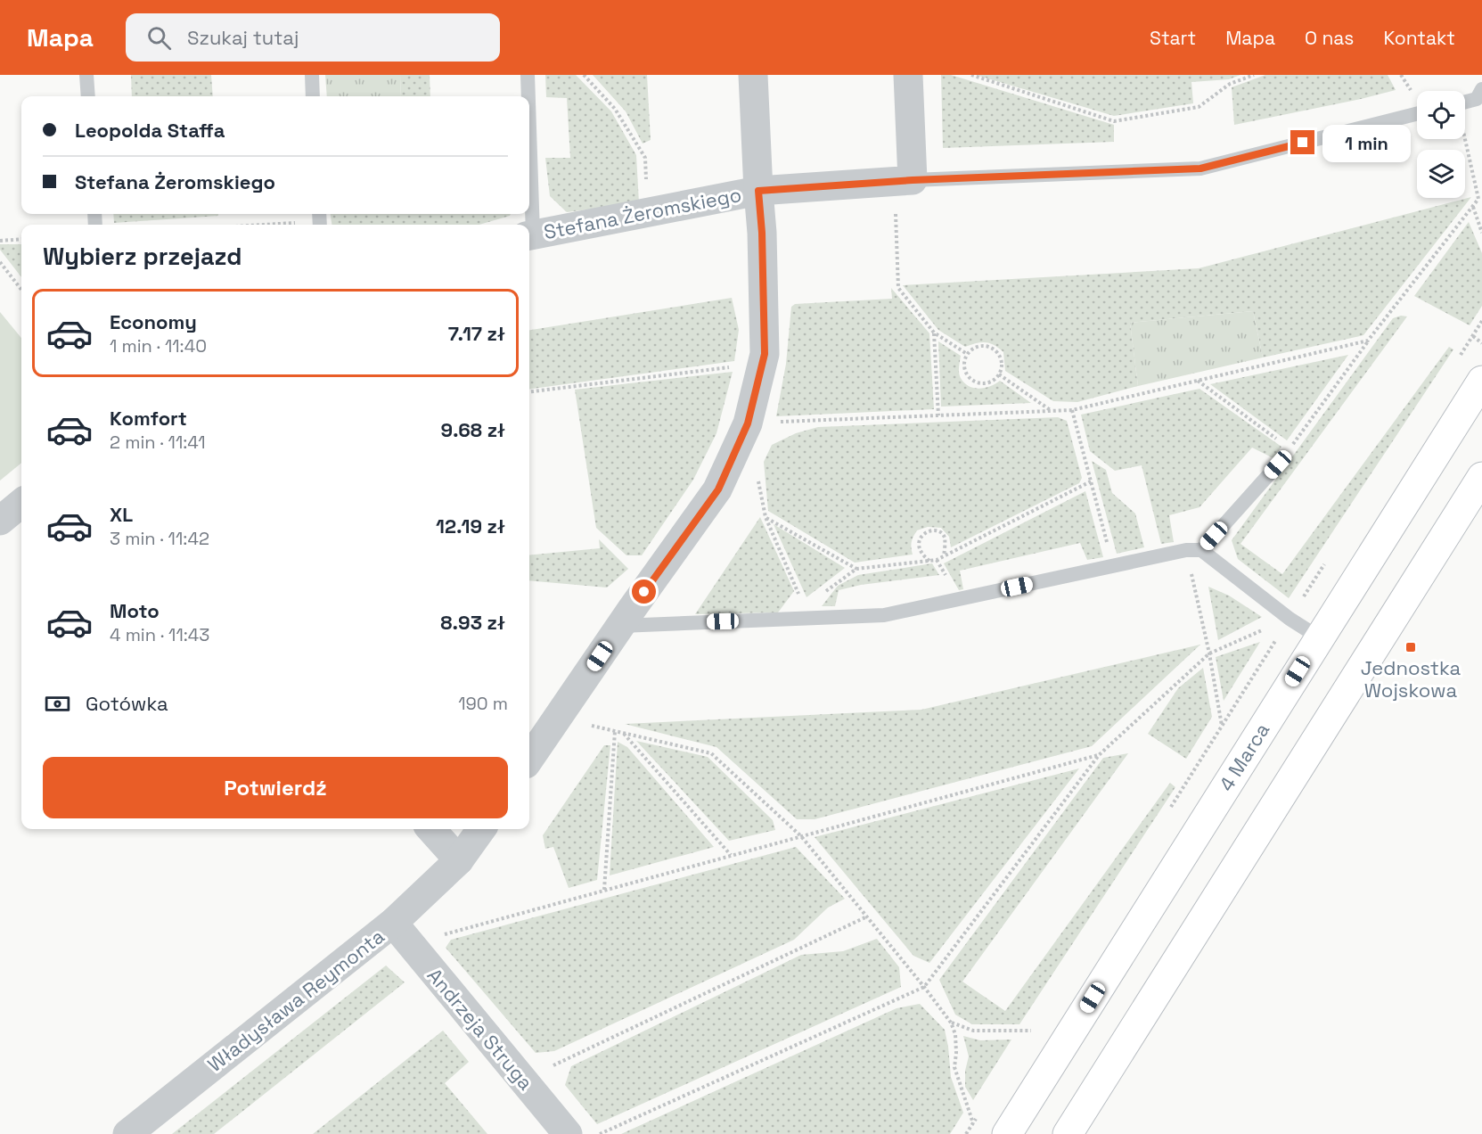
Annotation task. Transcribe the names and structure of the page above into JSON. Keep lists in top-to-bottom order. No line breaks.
{"streets":{"main road":["4 Marca"],"street":["Stefana Żeromskiego","Władysława Reymonta","Andrzeja Struga"]},"crossings":[["Władysława Reymonta","Andrzeja Struga"]],"places":{"transit":["Jednostka Wojskowa"]},"page":{"header":"Mapa","search":"Szukaj tutaj","nav":["Start","Mapa","O nas","Kontakt"],"banner":["Leopolda Staffa","Stefana Żeromskiego"],"bubble":"1 min","heading":"Wybierz przejazd","list":[{"name":"Economy","note":"1 min · 11:40","value":"7.17 zł"},{"name":"Komfort","note":"2 min · 11:41","value":"9.68 zł"},{"name":"XL","note":"3 min · 11:42","value":"12.19 zł"},{"name":"Moto","note":"4 min · 11:43","value":"8.93 zł"}],"pay":["Gotówka","190 m"],"buttons":"Potwierdź"}}
